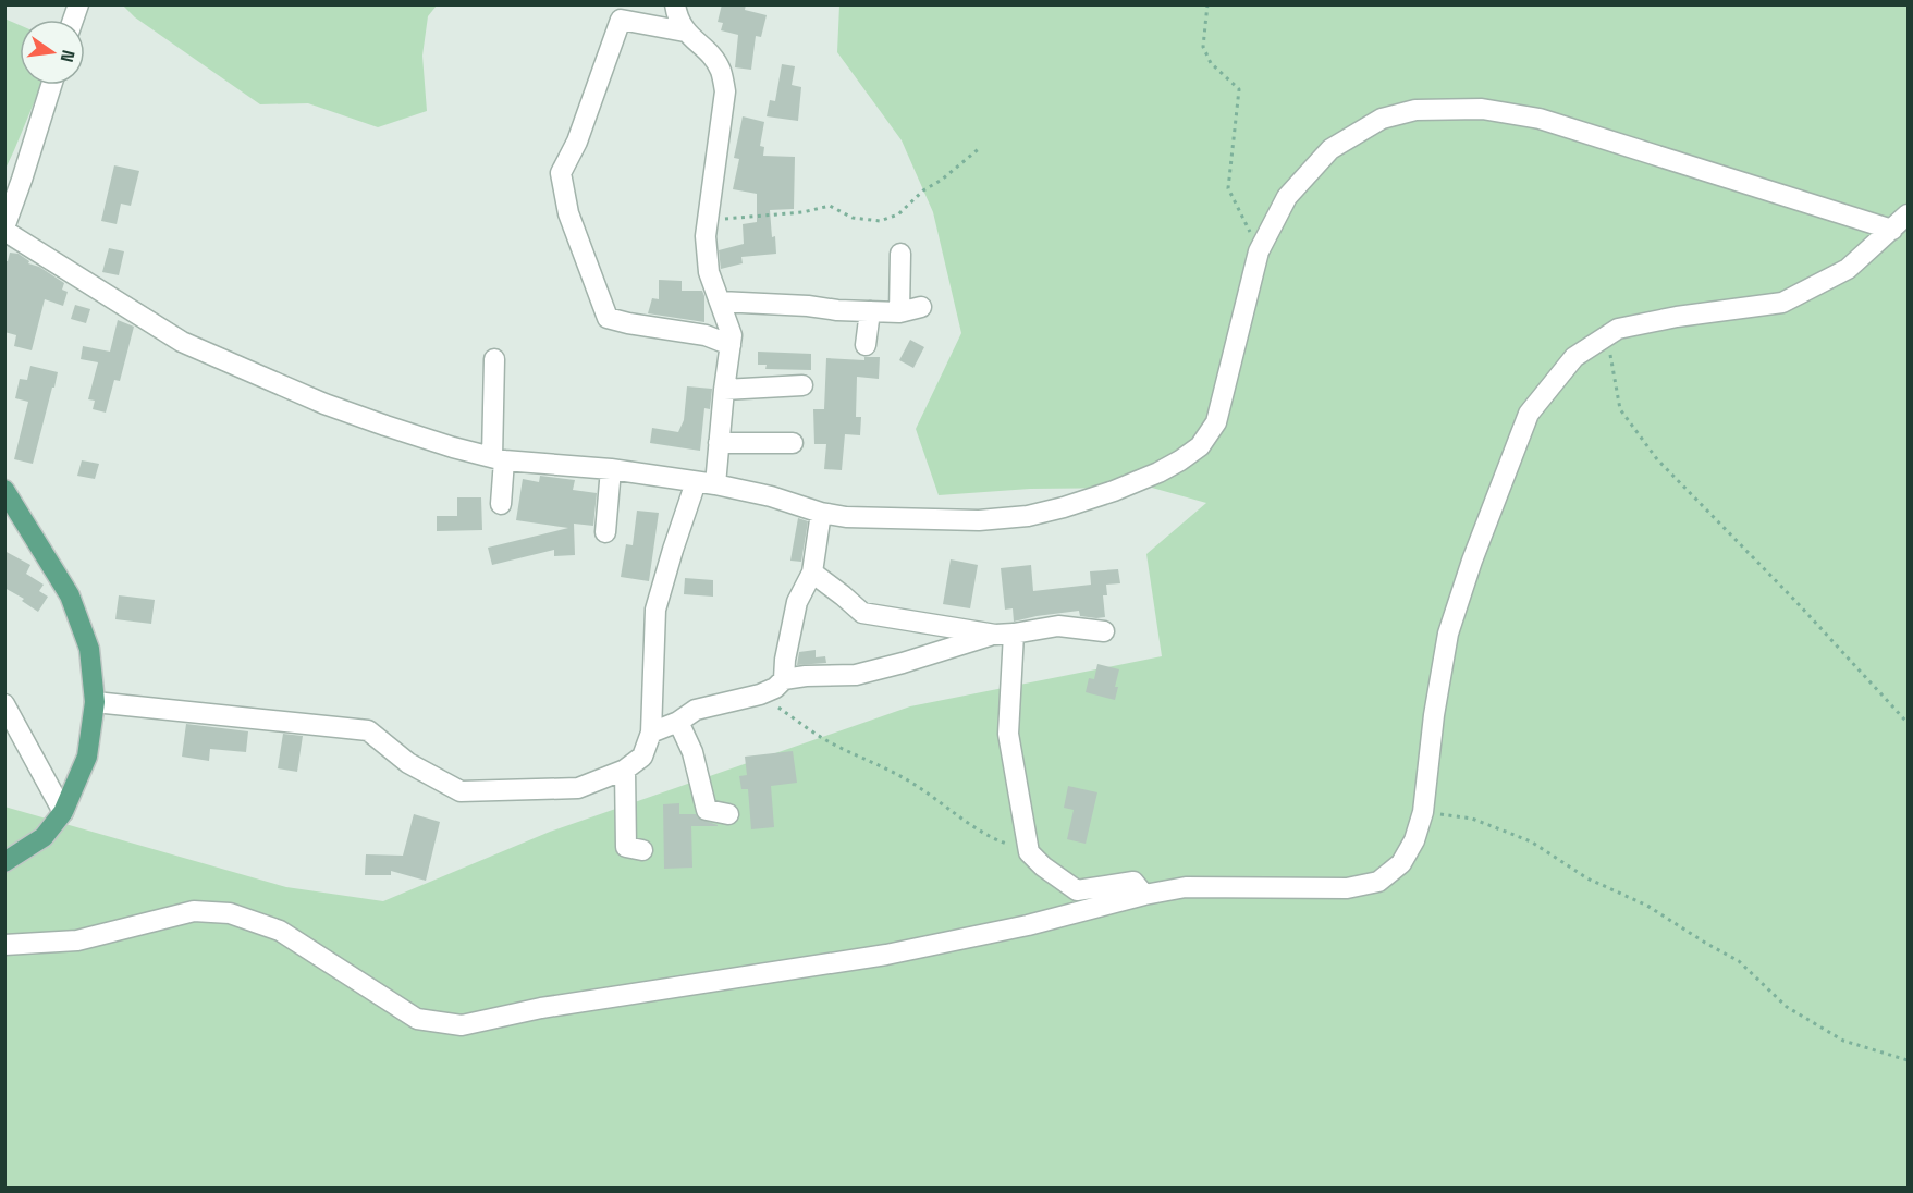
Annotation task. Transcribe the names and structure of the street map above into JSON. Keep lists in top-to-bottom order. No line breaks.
{"north":"right"}
